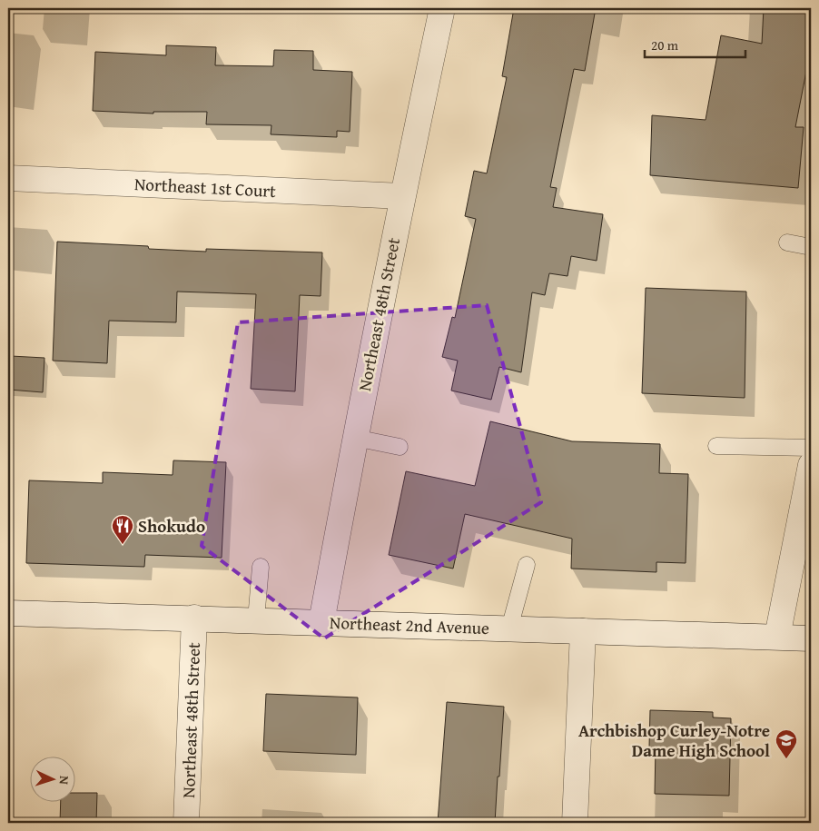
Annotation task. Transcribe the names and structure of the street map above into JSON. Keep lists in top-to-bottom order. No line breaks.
{"streets":{"street":["Northeast 1st Court","Northeast 48th Street","Northeast 2nd Avenue"]},"crossings":[["Northeast 1st Court","Northeast 48th Street"],["Northeast 48th Street","Northeast 2nd Avenue"]],"places":{"restaurant":["Shokudo"],"school or university":["Archbishop Curley-Notre Dame High School"]},"scale_bar":"20 m","north":"right"}
